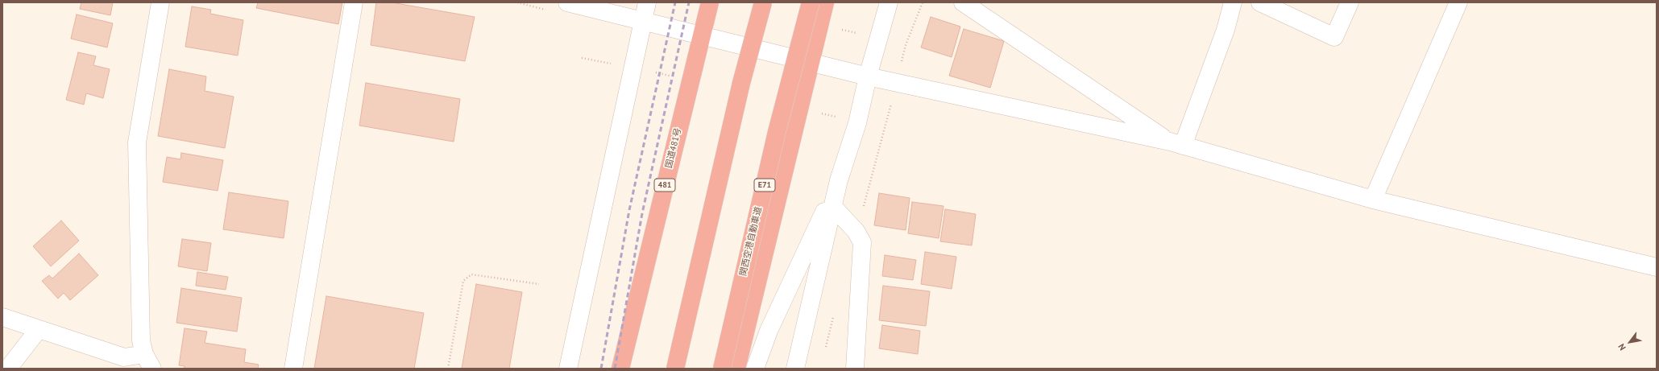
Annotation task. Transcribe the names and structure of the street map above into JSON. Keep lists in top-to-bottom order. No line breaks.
{"streets":{"highway":["国道481号","481","E71","関西空港自動車道"]},"north":"bottom left"}
